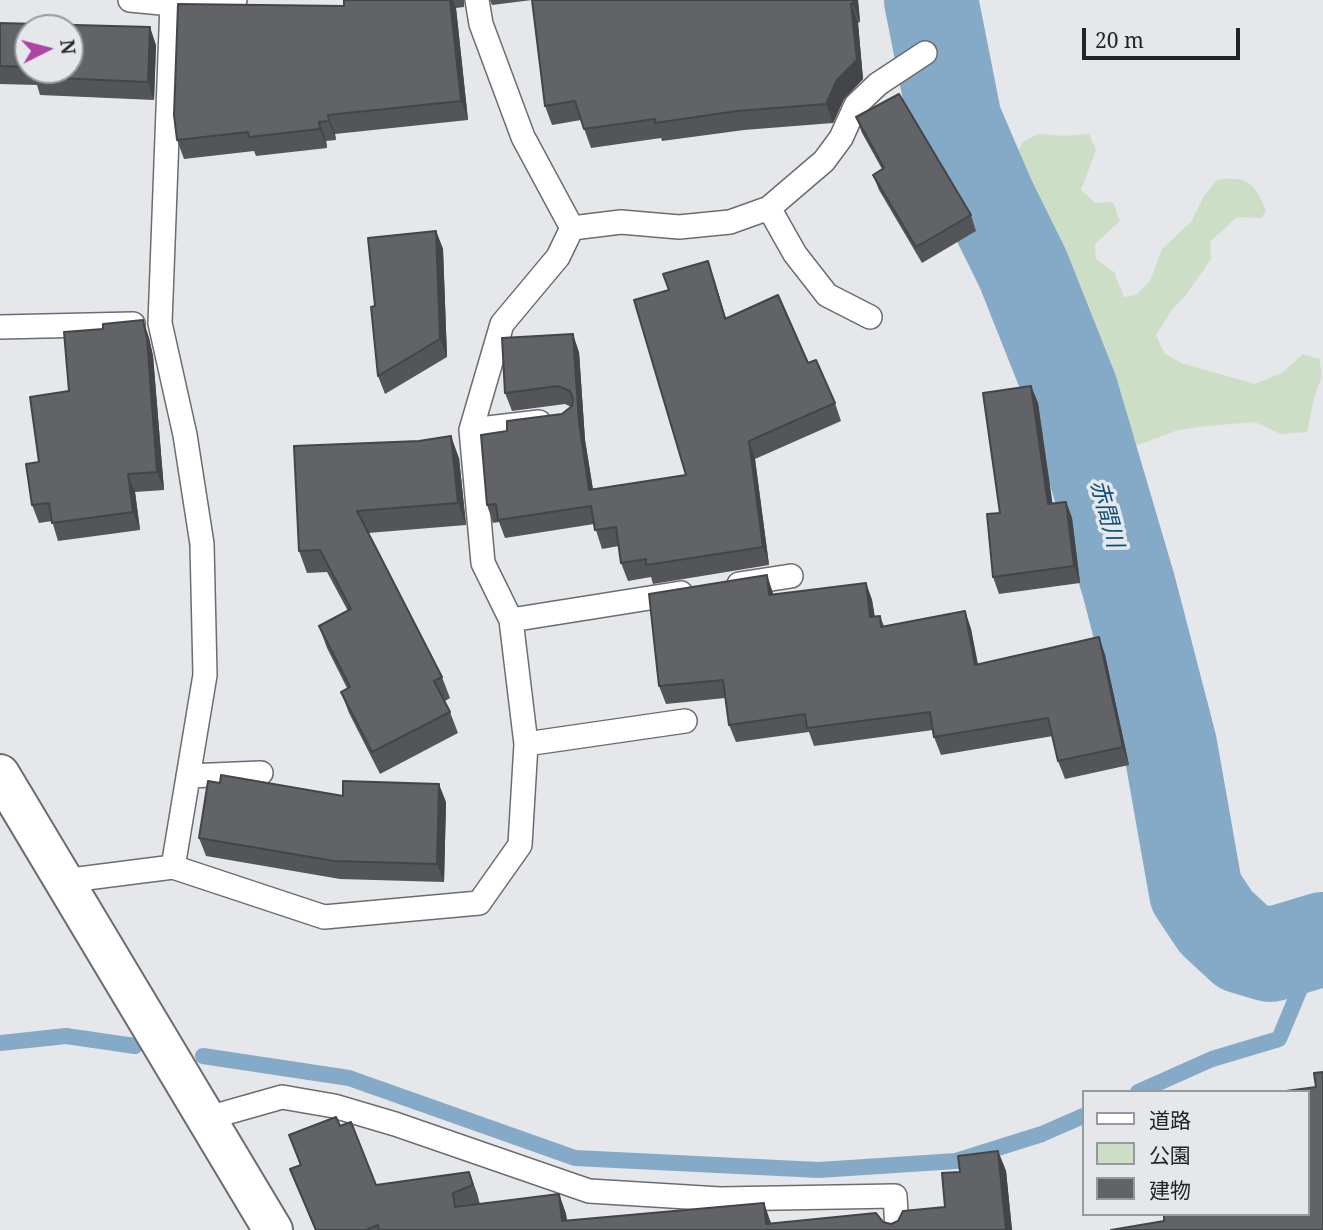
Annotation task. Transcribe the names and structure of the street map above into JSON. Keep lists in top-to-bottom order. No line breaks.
{"water":["赤間川"],"legend":["道路","公園","建物"],"scale_bar":"20 m","north":"right"}
